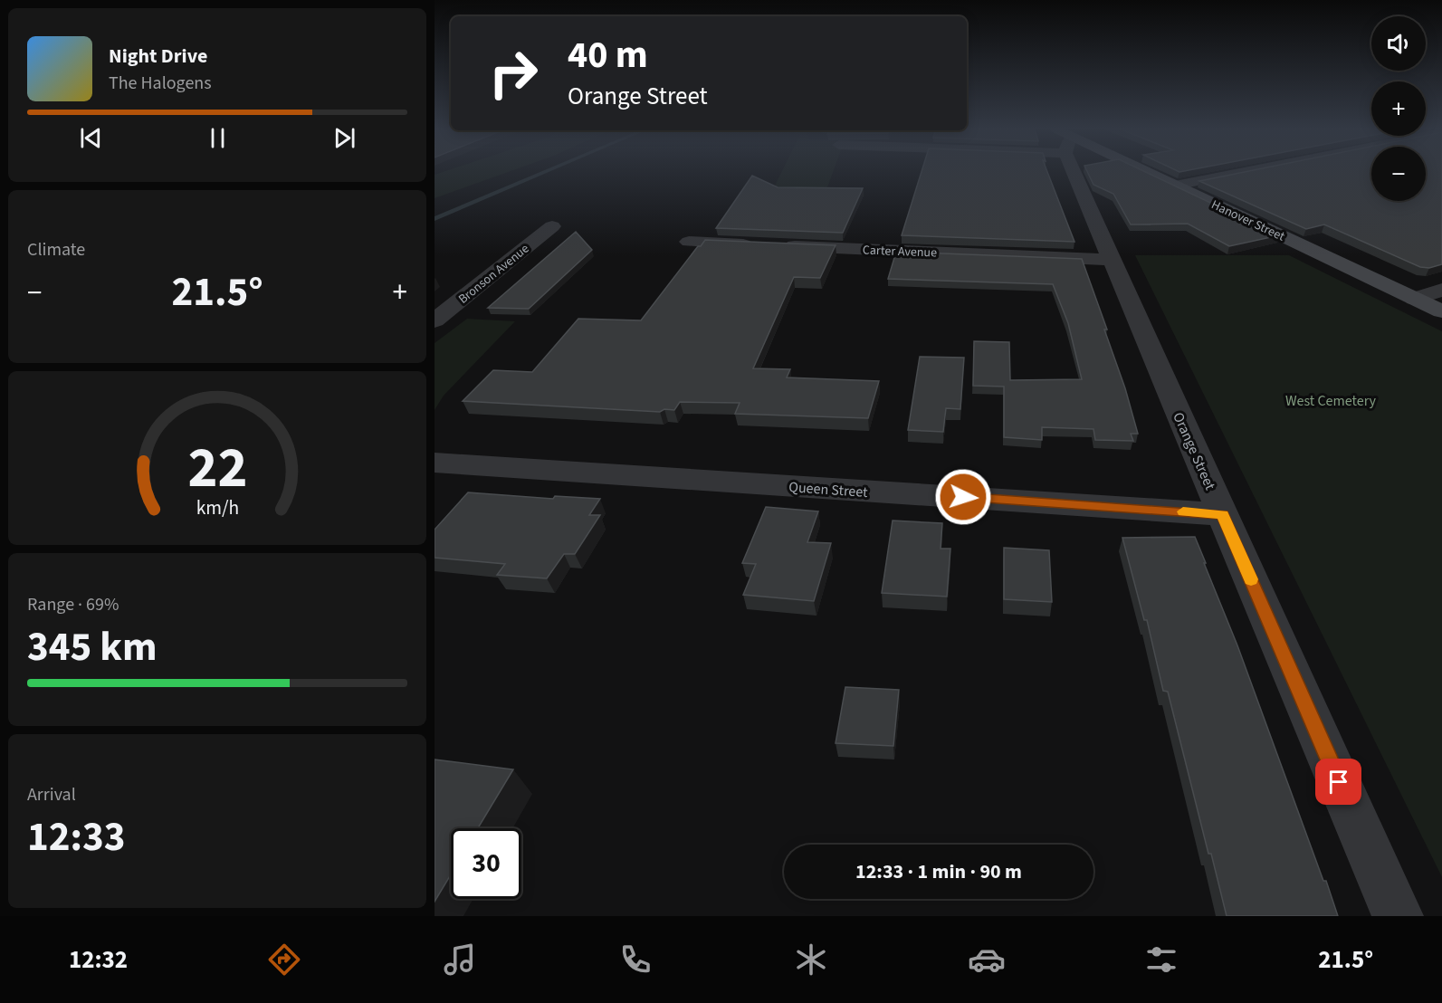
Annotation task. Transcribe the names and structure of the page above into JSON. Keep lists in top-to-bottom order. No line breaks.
{"streets":{"main road":["Hanover Street"],"street":["Carter Avenue","Bronson Avenue","Orange Street","Queen Street"]},"crossings":[["Carter Avenue","Orange Street"],["Orange Street","Queen Street"]],"parks":["West Cemetery"],"page":{"map_buttons":["+","−"],"turn":["40 m","Orange Street"],"song":["Night Drive","The Halogens"],"tile":["Climate",["Range · 69%","345 km"],["Arrival","12:33"]],"heat":["−","21.5°","+"],"limit":"30","trip":"12:33 · 1 min · 90 m","tabs":["12:32","21.5°"],"gauge":["22","km/h"]}}
